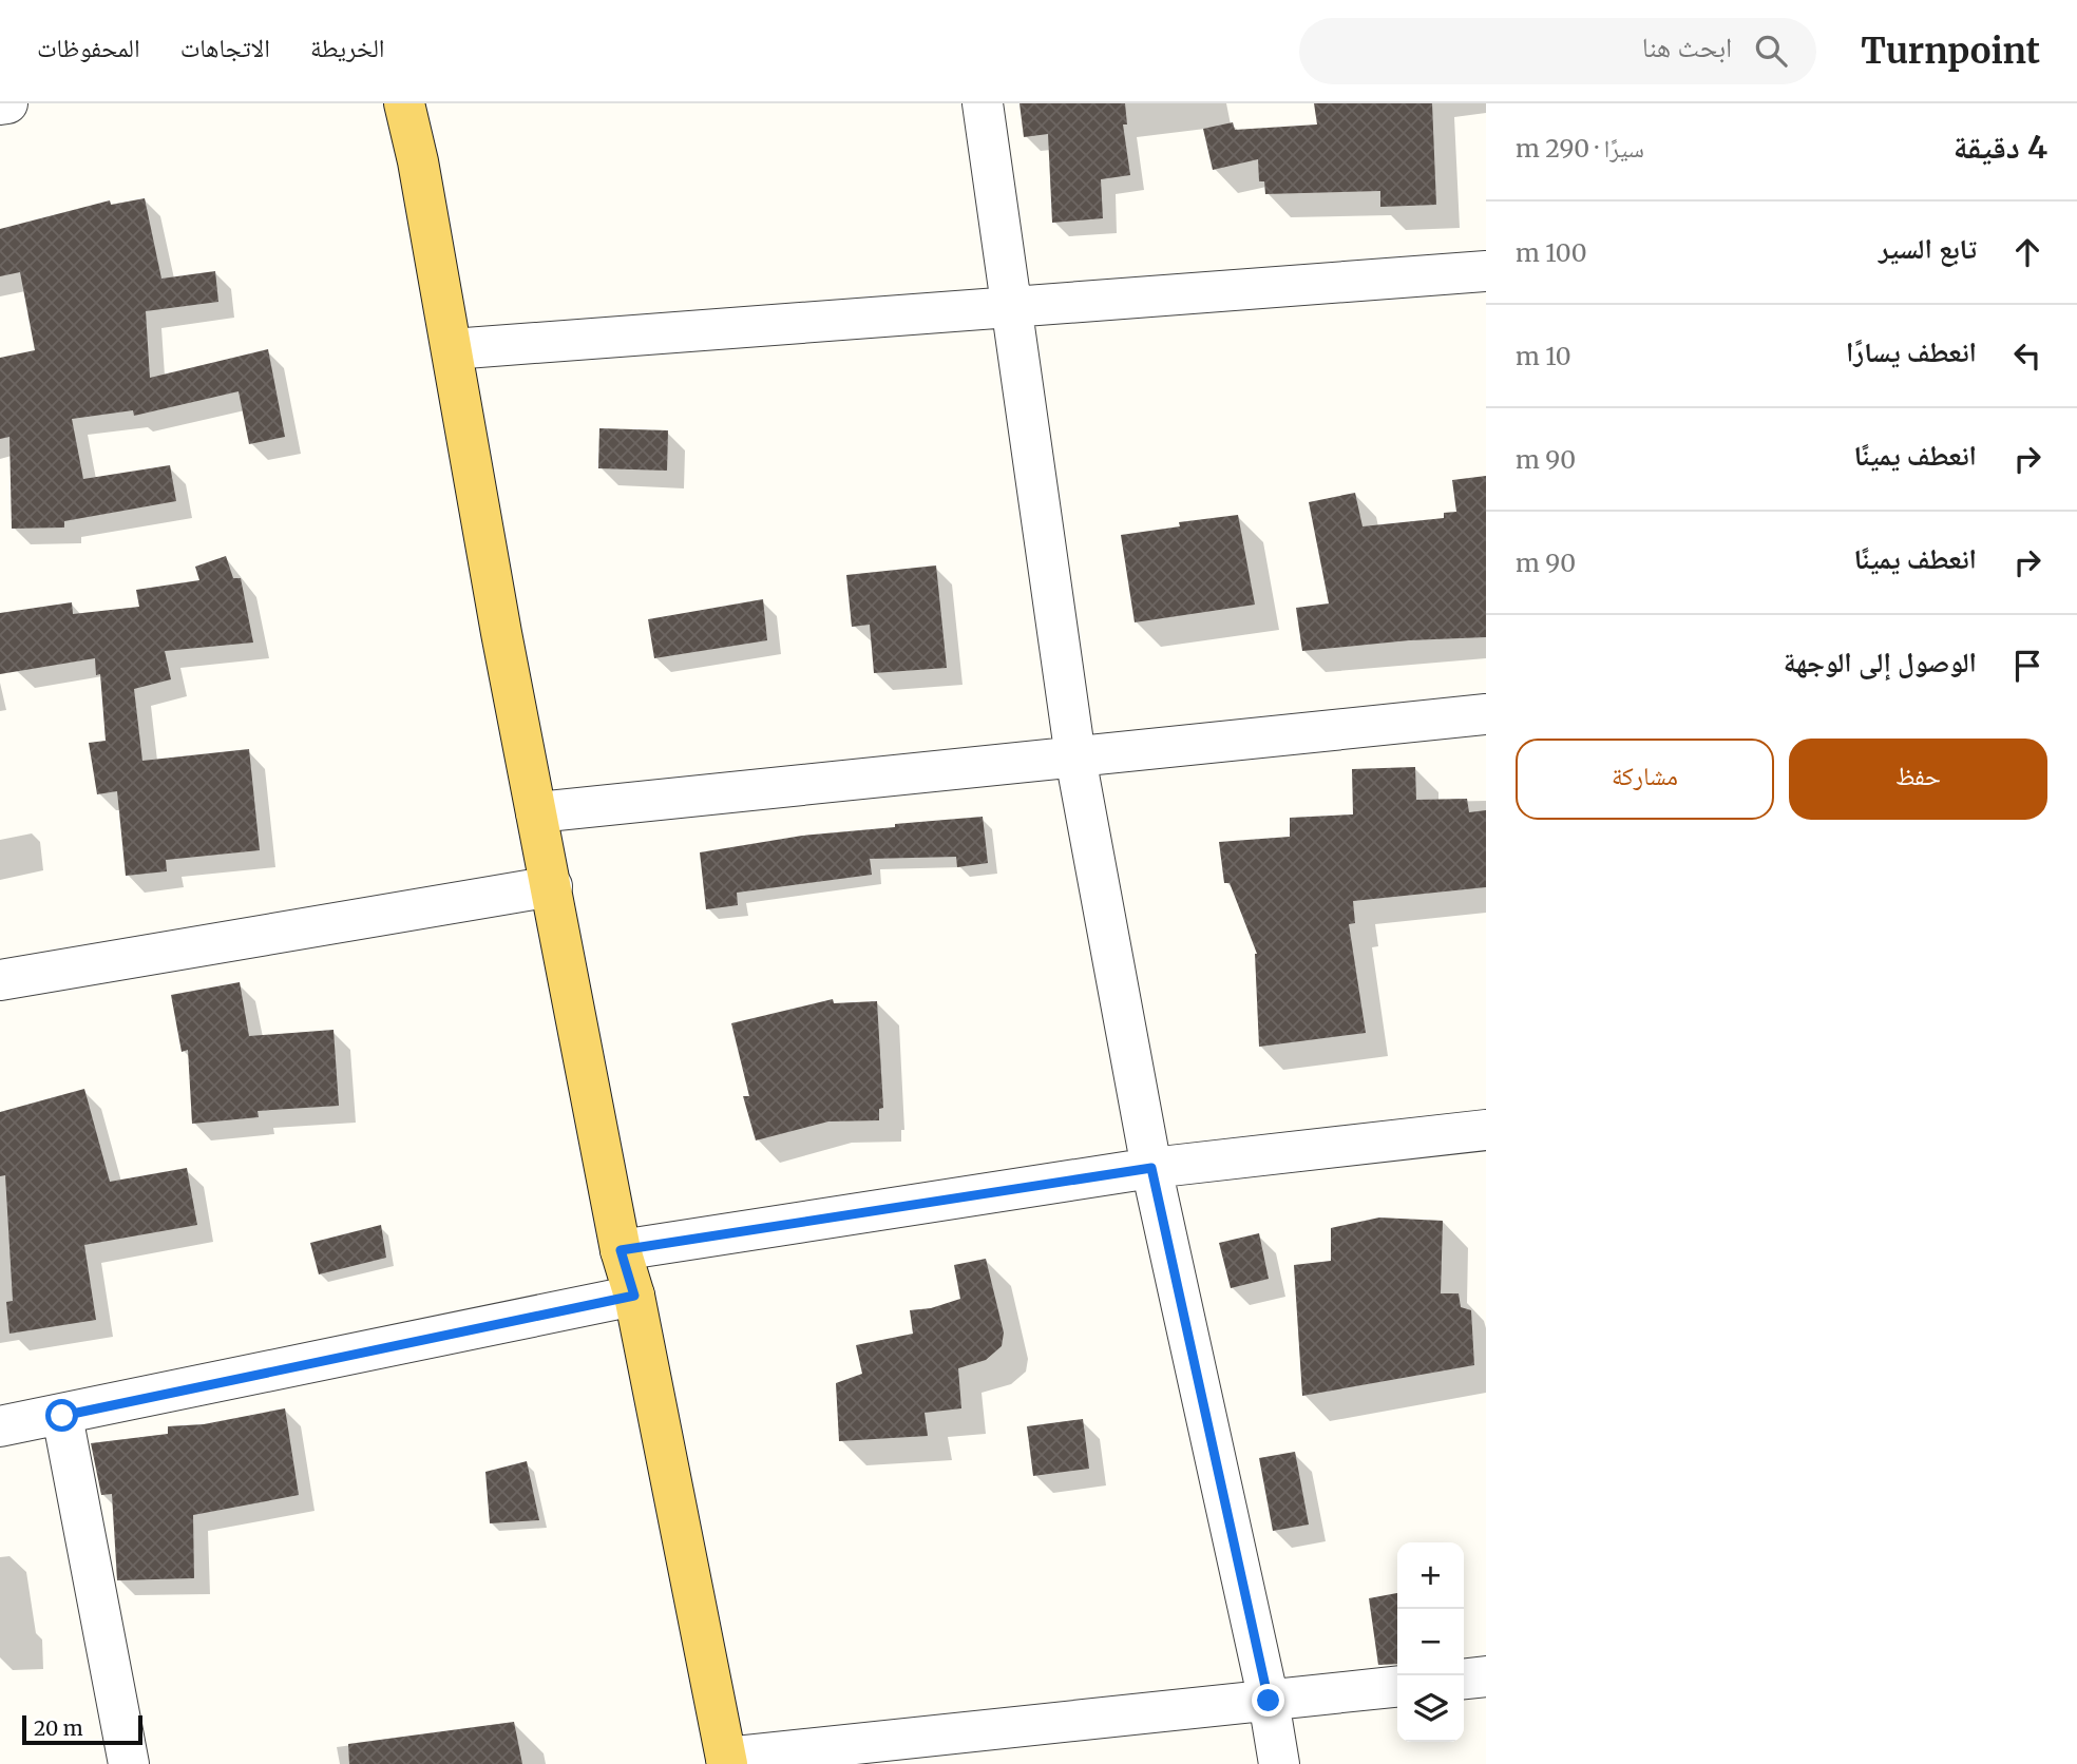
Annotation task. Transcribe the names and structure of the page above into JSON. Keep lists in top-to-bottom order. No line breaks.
{"scale_bar":"20 m","page":{"header":"Turnpoint","search":"ابحث هنا","nav":["الخريطة","الاتجاهات","المحفوظات"],"heading":["4 دقيقة","سيرًا · 290 m"],"list":[["تابع السير","100 m"],["انعطف يسارًا","10 m"],["انعطف يمينًا","90 m"],["انعطف يمينًا","90 m"],"الوصول إلى الوجهة"],"buttons":["حفظ","مشاركة"],"map_buttons":["+","−"],"scale":"20 m"}}
